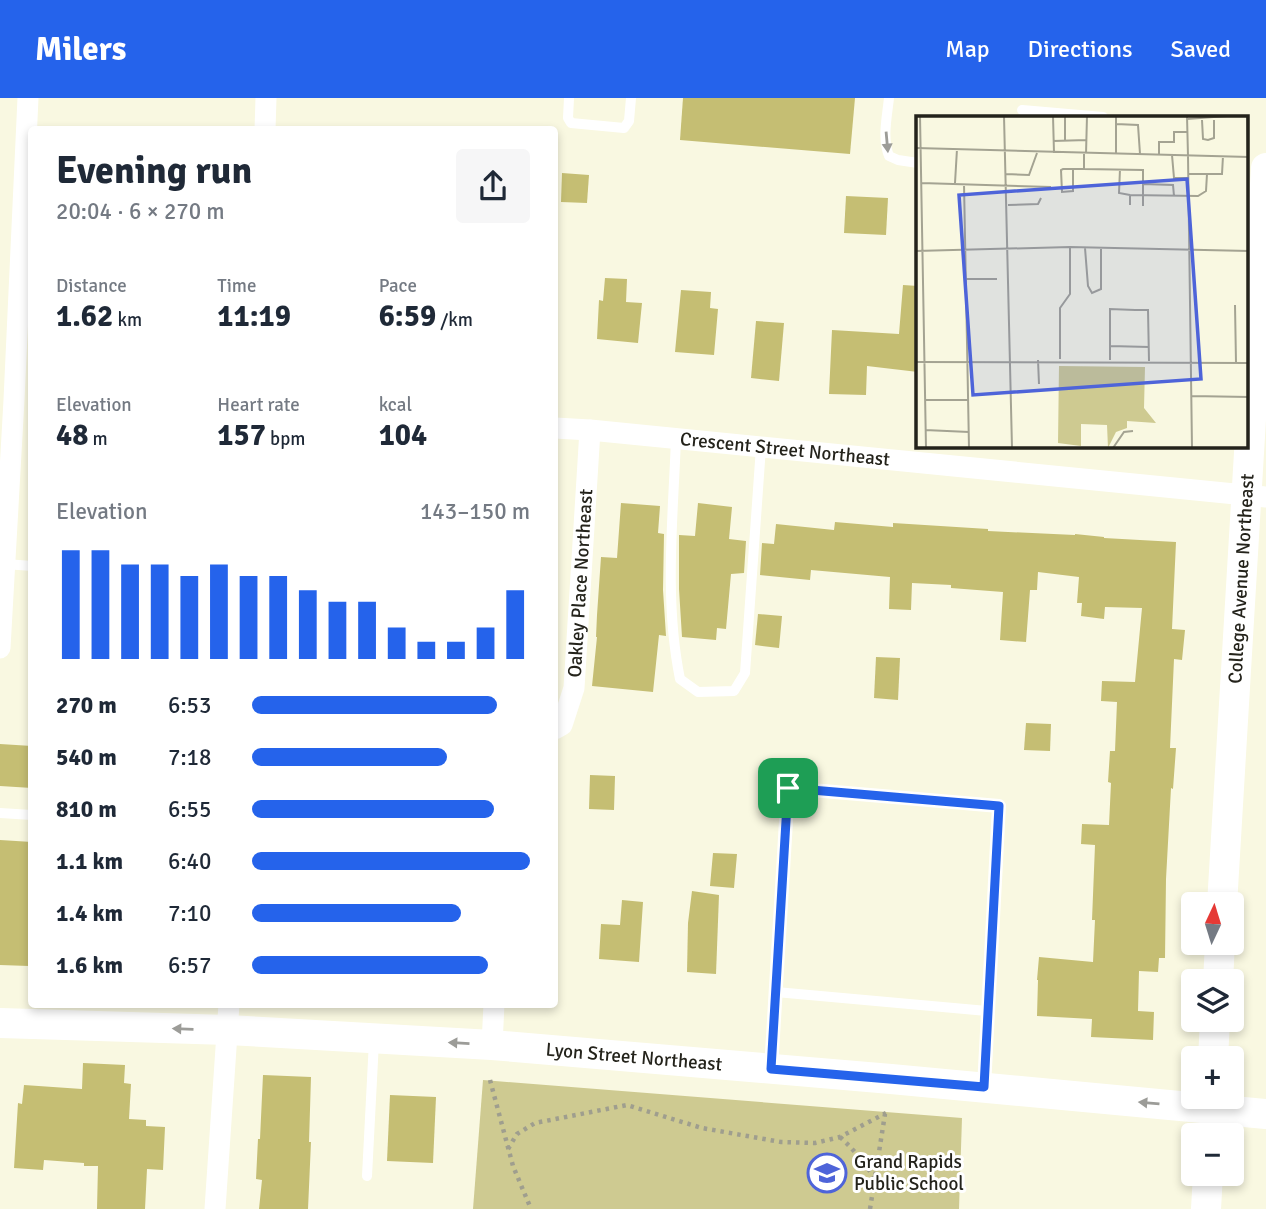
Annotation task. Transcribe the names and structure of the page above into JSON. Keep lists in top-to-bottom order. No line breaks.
{"streets":{"street":["Crescent Street Northeast","College Avenue Northeast","Oakley Place Northeast","Lyon Street Northeast"]},"crossings":[["Crescent Street Northeast","College Avenue Northeast"],["Crescent Street Northeast","Oakley Place Northeast"]],"one_way":["Lyon Street Northeast"],"places":{"school or university":["Grand Rapids Public School"]},"north":"top","page":{"header":"Milers","nav":["Map","Directions","Saved"],"heading":["Evening run","20:04 · 6 × 270 m"],"stats":[["Distance","1.62 km"],["Time","11:19"],["Pace","6:59 /km"],["Elevation","48 m"],["Heart rate","157 bpm"],["kcal","104"]],"chart":["Elevation","143–150 m"],"list":[{"name":"270 m","note":"6:53"},{"name":"540 m","note":"7:18"},{"name":"810 m","note":"6:55"},{"name":"1.1 km","note":"6:40"},{"name":"1.4 km","note":"7:10"},{"name":"1.6 km","note":"6:57"}],"map_buttons":["+","−"]}}
